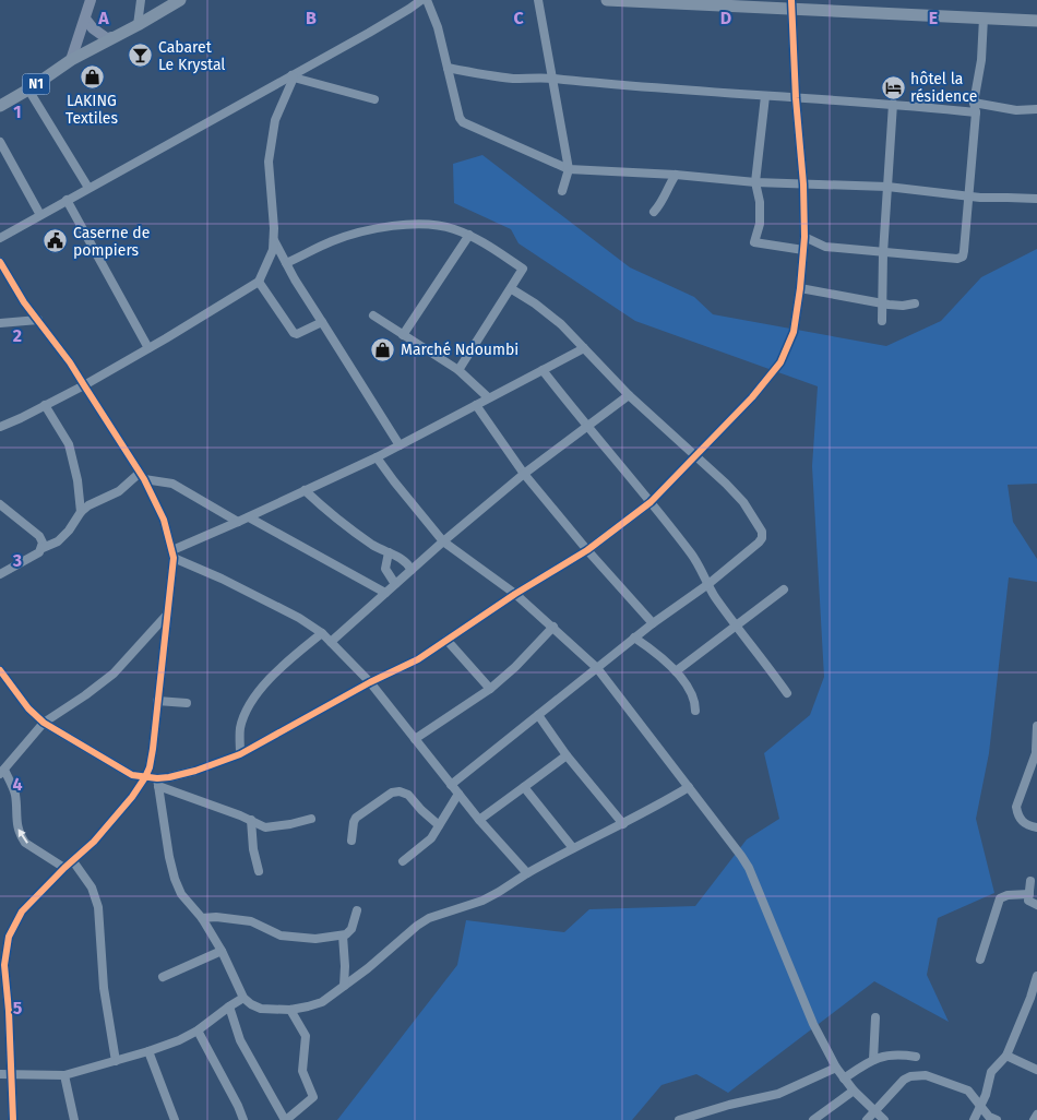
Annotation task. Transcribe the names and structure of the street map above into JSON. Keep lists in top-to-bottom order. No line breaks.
{"streets":{"highway":["N1"]},"places":{"bar":["Cabaret Le Krystal"],"shop":["LAKING Textiles","Marché Ndoumbi"],"hotel":["hôtel la résidence"],"public building":["Caserne de pompiers"]},"grid":{"columns":["A","B","C","D","E"],"rows":["1","2","3","4","5"]}}
